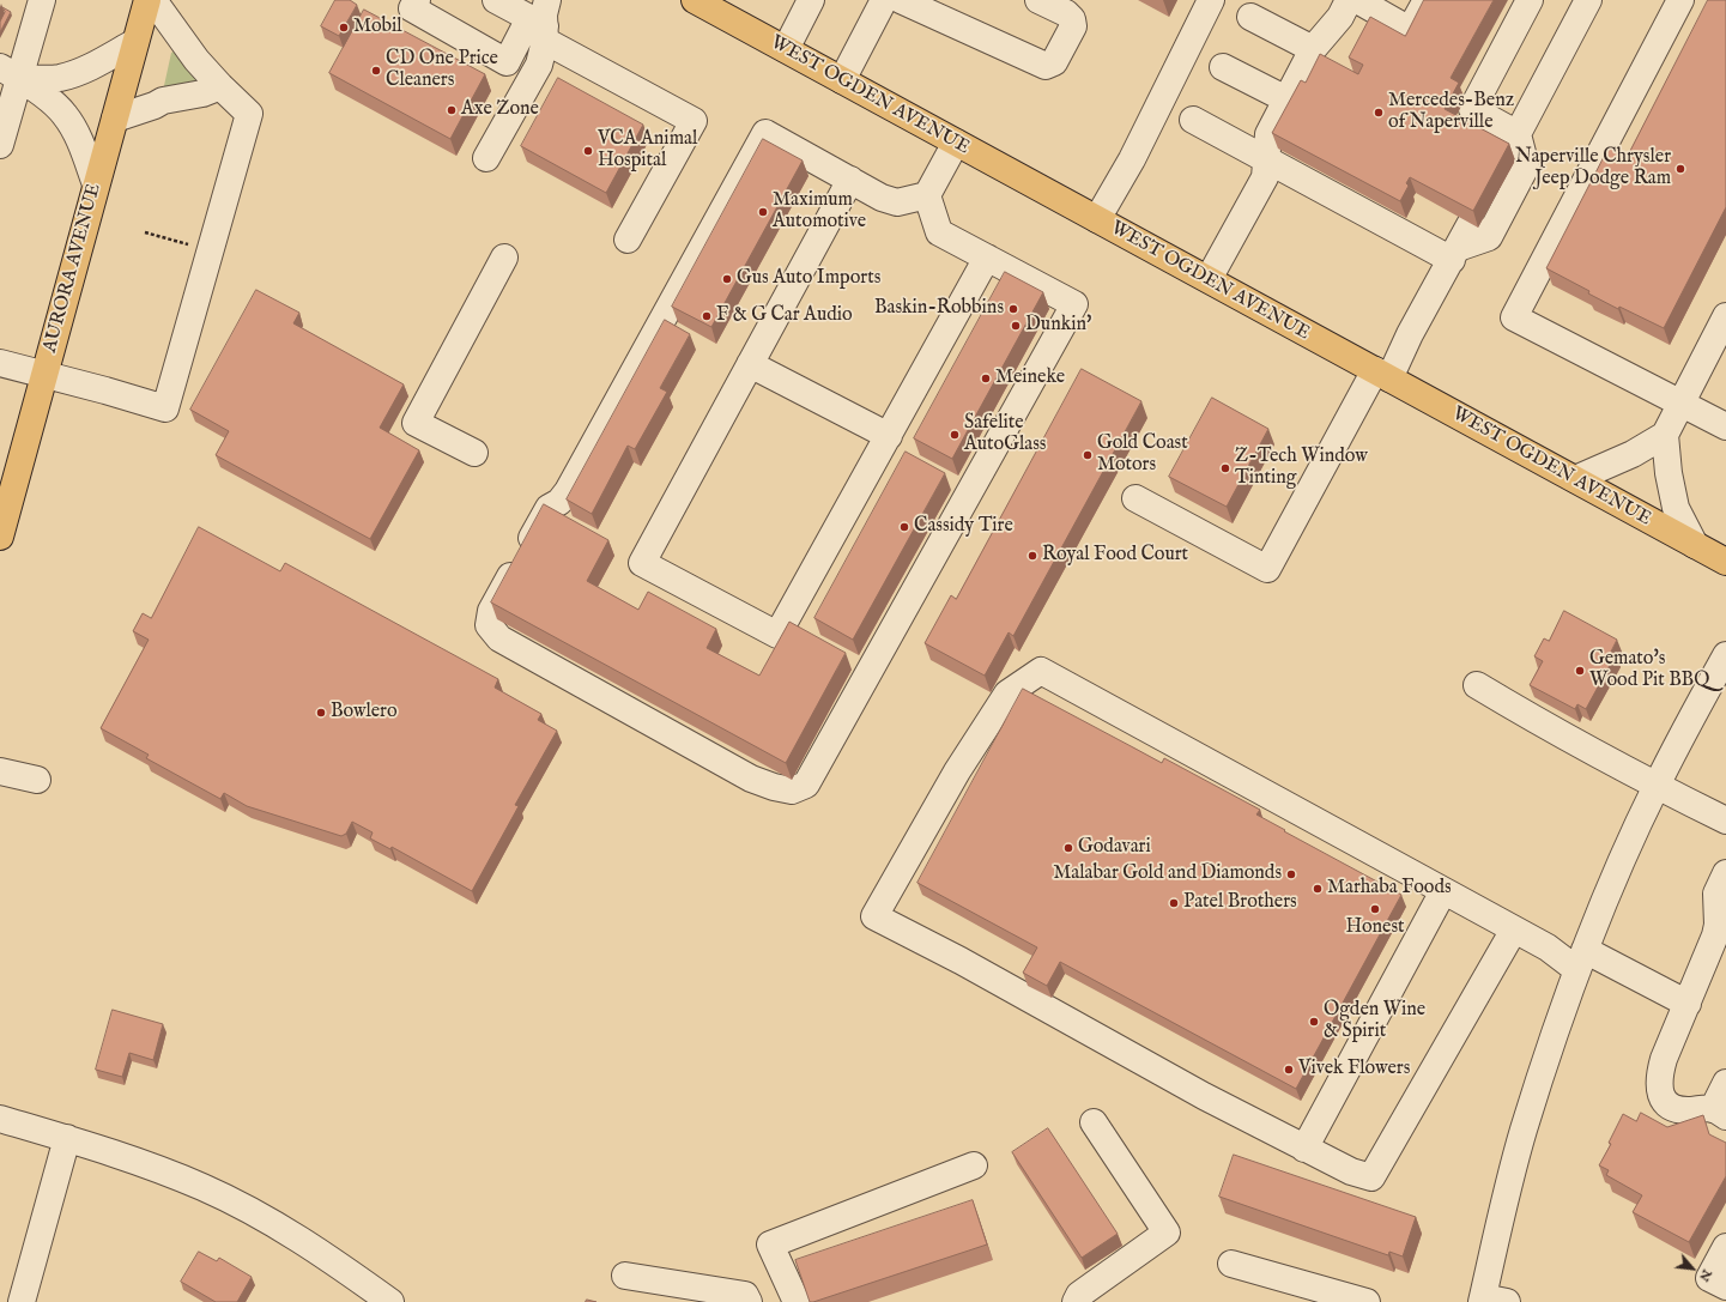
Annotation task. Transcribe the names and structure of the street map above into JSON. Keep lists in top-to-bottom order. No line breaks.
{"streets":{"main road":["WEST OGDEN AVENUE","AURORA AVENUE"]},"places":["Mobil","CD One Price Cleaners","Axe Zone","Mercedes-Benz of Naperville","VCA Animal Hospital","Naperville Chrysler Jeep Dodge Ram","Maximum Automotive","Gus Auto Imports","Baskin-Robbins","F & G Car Audio","Dunkin'","Meineke","Safelite AutoGlass","Gold Coast Motors","Z-Tech Window Tinting","Cassidy Tire","Royal Food Court","Gemato's Wood Pit BBQ","Bowlero","Godavari","Malabar Gold and Diamonds","Marhaba Foods","Patel Brothers","Honest","Ogden Wine & Spirit","Vivek Flowers"],"north":"bottom right"}
